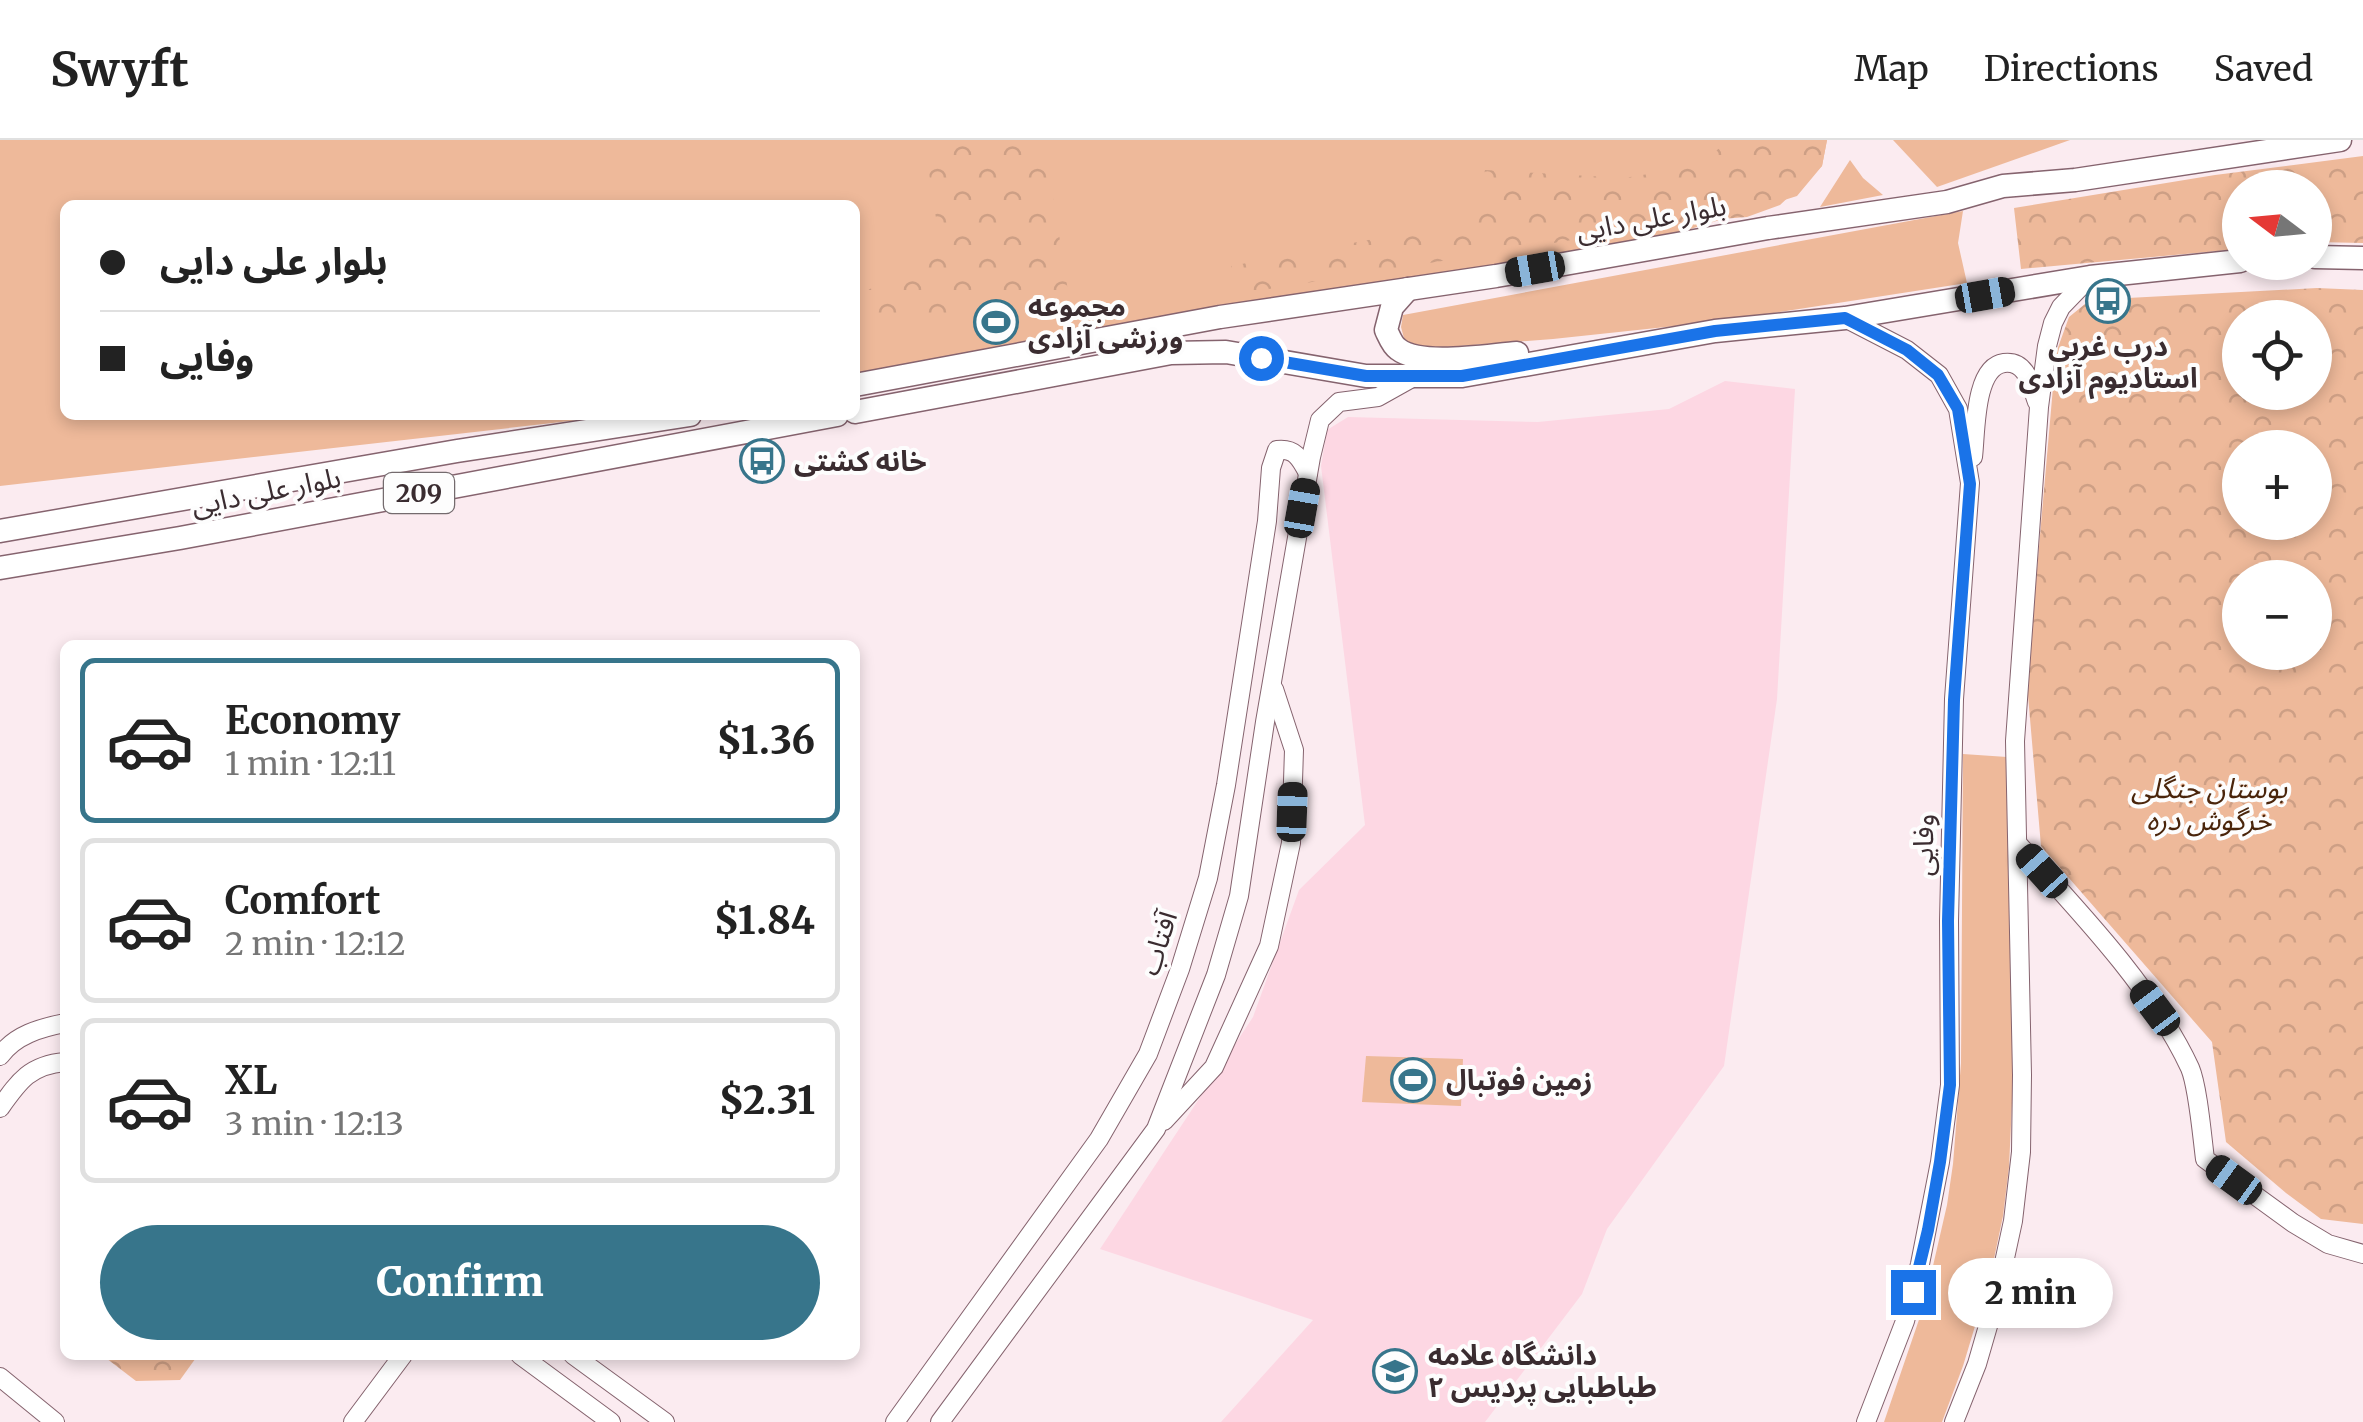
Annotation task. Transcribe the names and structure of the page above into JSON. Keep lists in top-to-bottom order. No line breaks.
{"streets":{"main road":["بلوار علی دایی","209"],"street":["وفایی","آفتاب"]},"parks":["بوستان جنگلی خرگوش دره"],"places":{"bus stop":["درب غربی استادیوم آزادی","خانه کشتی"],"sports":["مجموعه ورزشی آزادی","زمین فوتبال"],"school or university":["دانشگاه علامه طباطبایی پردیس ۲"]},"north":"left","page":{"header":"Swyft","nav":["Map","Directions","Saved"],"map_buttons":["+","−"],"banner":["بلوار علی دایی","وفایی"],"list":[{"name":"Economy","note":"1 min · 12:11","value":"$1.36"},{"name":"Comfort","note":"2 min · 12:12","value":"$1.84"},{"name":"XL","note":"3 min · 12:13","value":"$2.31"}],"buttons":"Confirm","bubble":"2 min"}}
